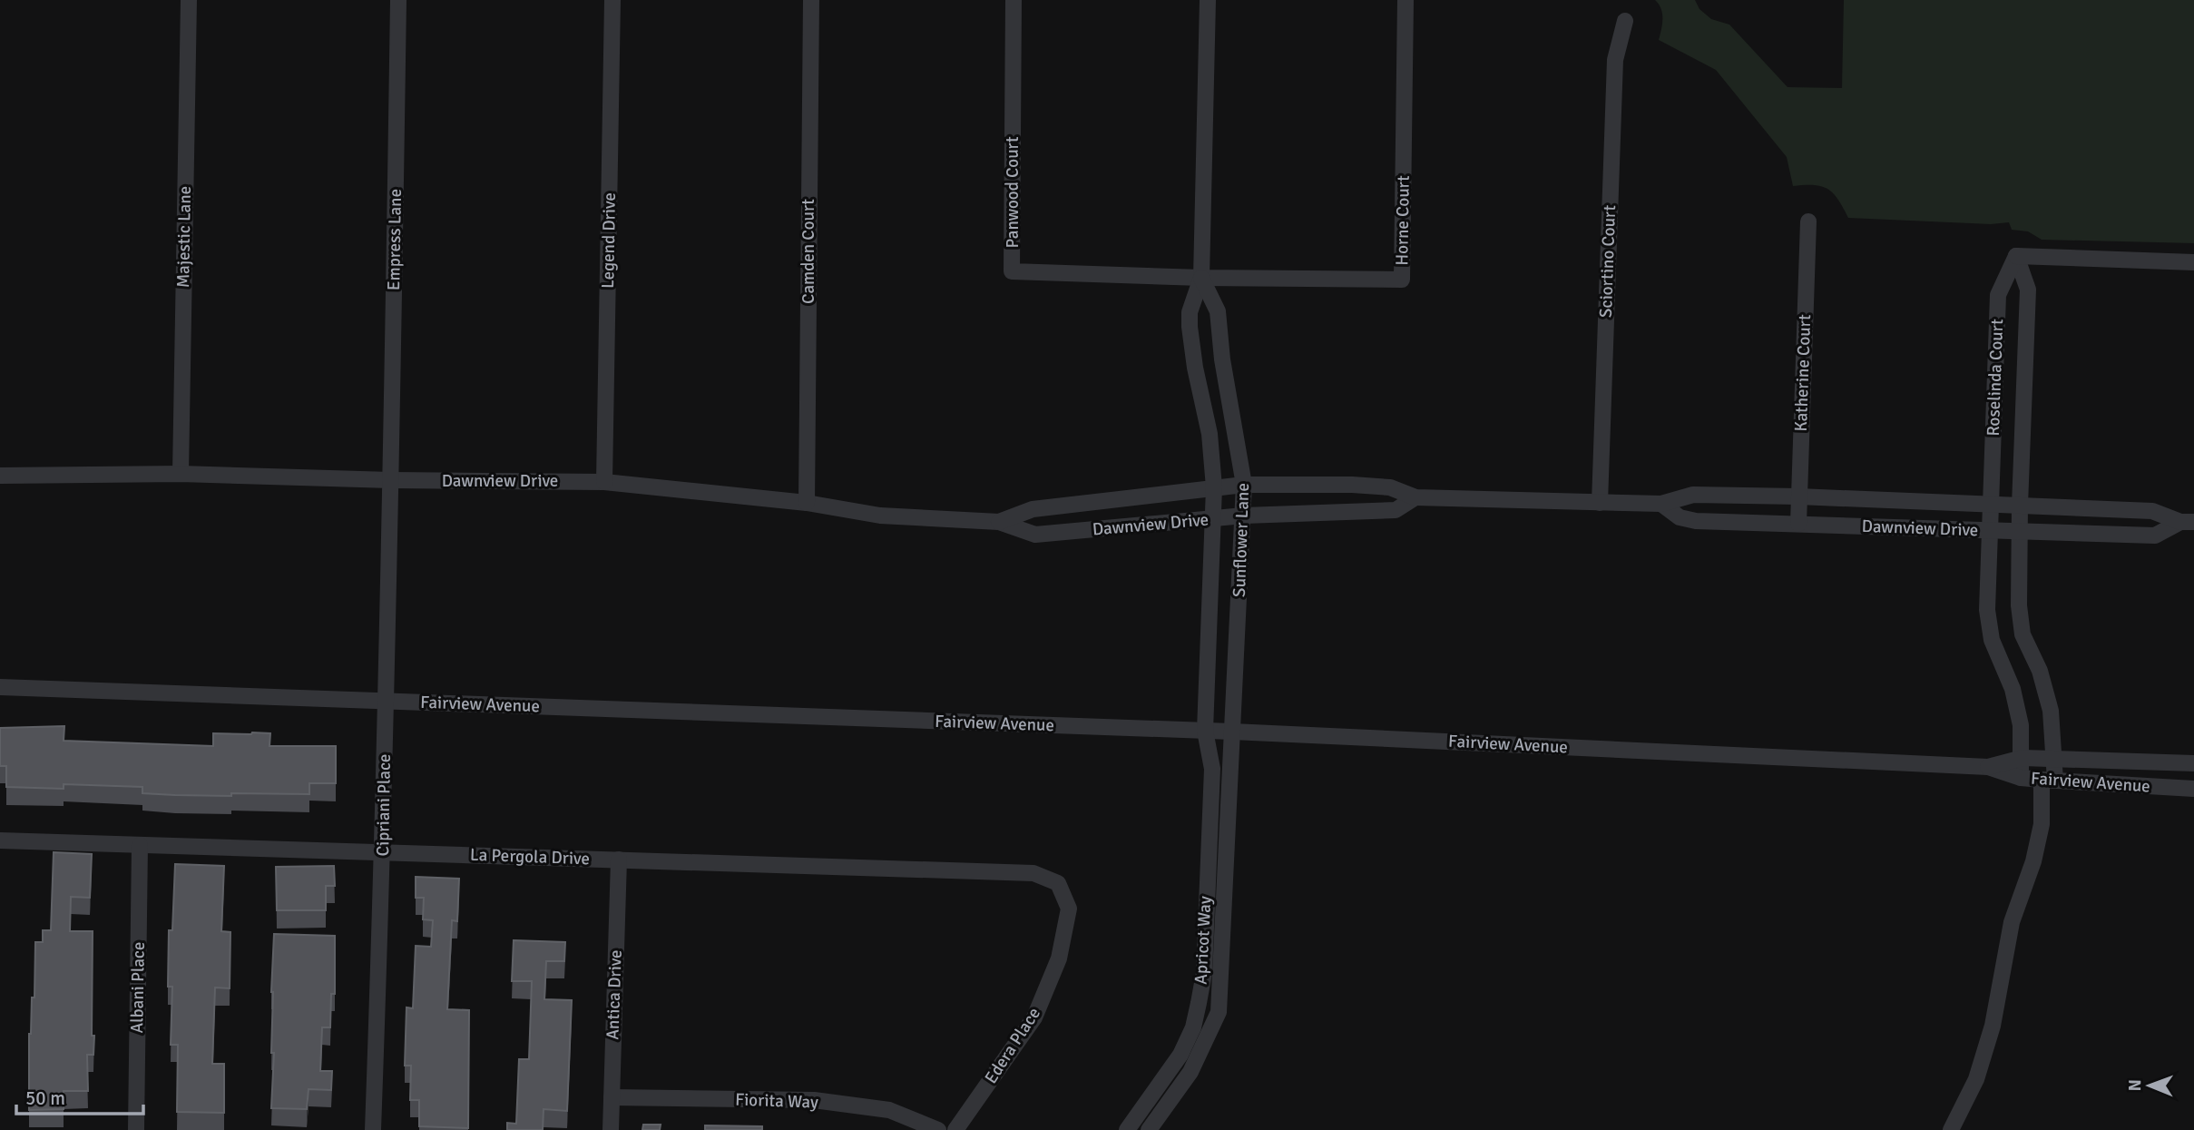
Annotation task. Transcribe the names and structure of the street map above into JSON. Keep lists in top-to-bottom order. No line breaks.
{"streets":{"street":["Panwood Court","Horne Court","Majestic Lane","Empress Lane","Legend Drive","Camden Court","Sciortino Court","Katherine Court","Roselinda Court","Dawnview Drive","Sunflower Lane","Fairview Avenue","Cipriani Place","La Pergola Drive","Apricot Way","Albani Place","Antica Drive","Edera Place","Fiorita Way"]},"crossings":[["Panwood Court","Horne Court"],["Panwood Court","Sunflower Lane"],["Horne Court","Sunflower Lane"],["Majestic Lane","Dawnview Drive"],["Empress Lane","Dawnview Drive"],["Empress Lane","Cipriani Place"],["Legend Drive","Dawnview Drive"],["Camden Court","Dawnview Drive"],["Sciortino Court","Dawnview Drive"],["Katherine Court","Dawnview Drive"],["Roselinda Court","Dawnview Drive"],["Roselinda Court","Fairview Avenue"],["Dawnview Drive","Sunflower Lane"],["Dawnview Drive","Cipriani Place"],["Sunflower Lane","Fairview Avenue"],["Sunflower Lane","Apricot Way"],["Fairview Avenue","Cipriani Place"],["Fairview Avenue","Apricot Way"],["Cipriani Place","La Pergola Drive"],["La Pergola Drive","Albani Place"],["La Pergola Drive","Antica Drive"],["La Pergola Drive","Edera Place"],["Antica Drive","Fiorita Way"]],"scale_bar":"50 m","north":"left"}
